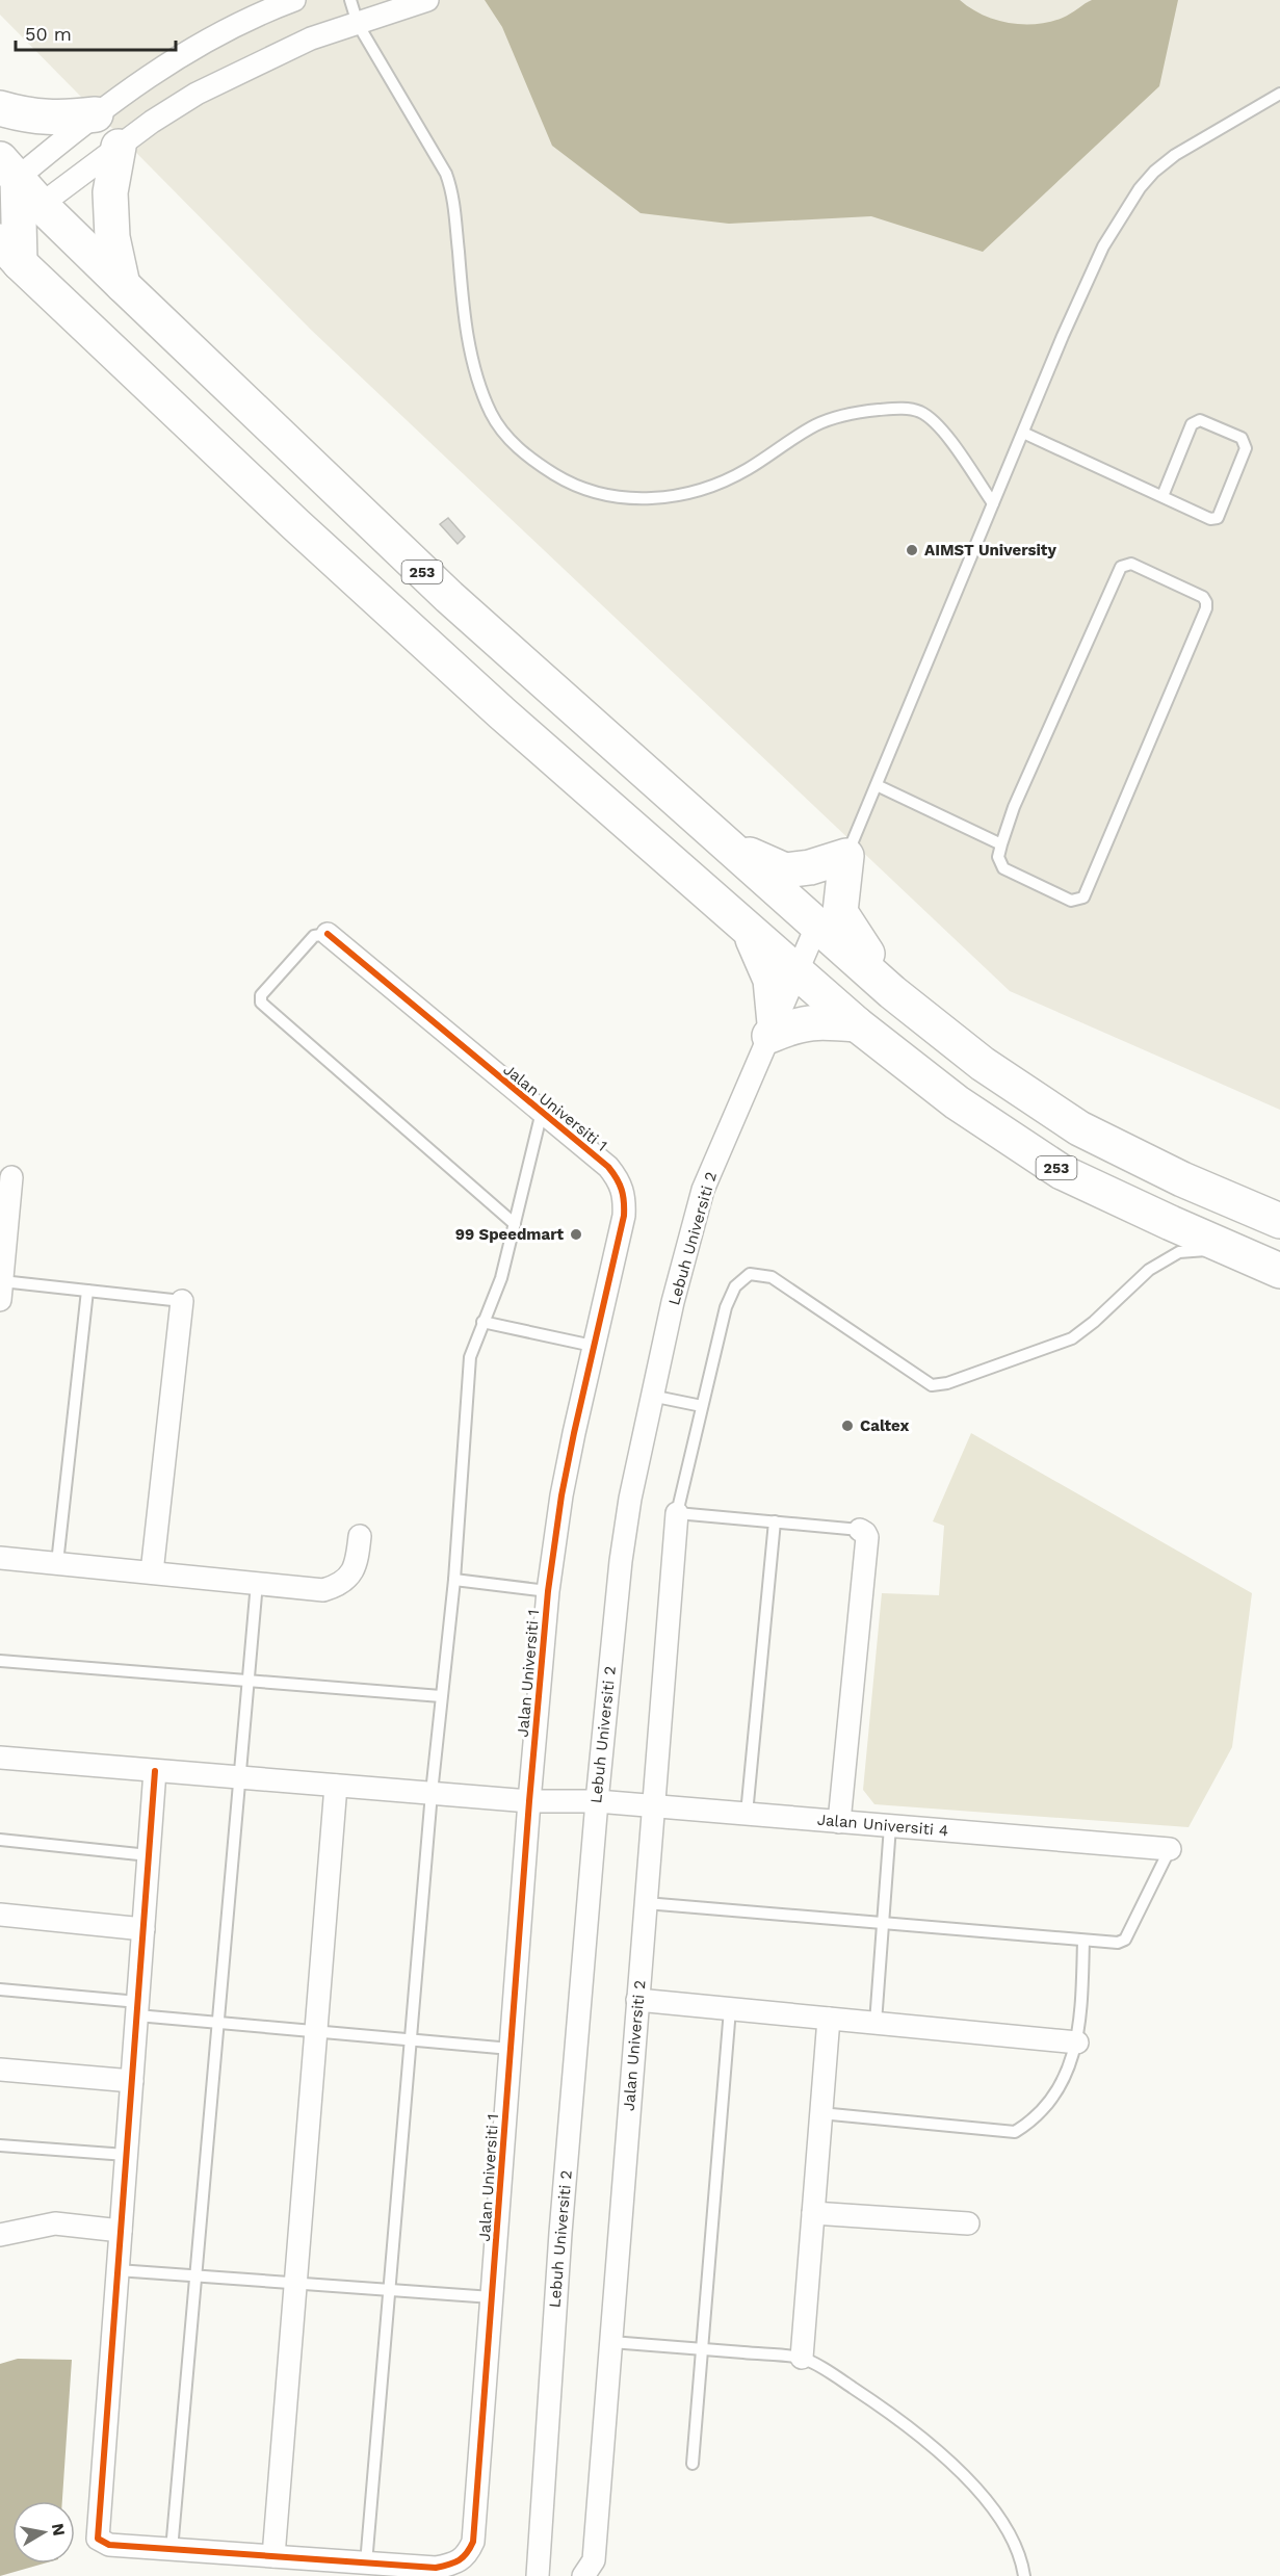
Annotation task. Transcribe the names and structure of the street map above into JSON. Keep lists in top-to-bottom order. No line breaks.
{"streets":{"main road":["253"],"street":["Jalan Universiti 1","Lebuh Universiti 2","Jalan Universiti 4","Jalan Universiti 2"]},"crossings":[["253","Lebuh Universiti 2"],["Jalan Universiti 1","Jalan Universiti 4"],["Lebuh Universiti 2","Jalan Universiti 4"],["Jalan Universiti 4","Jalan Universiti 2"]],"places":["AIMST University","99 Speedmart","Caltex"],"scale_bar":"50 m","north":"right"}
